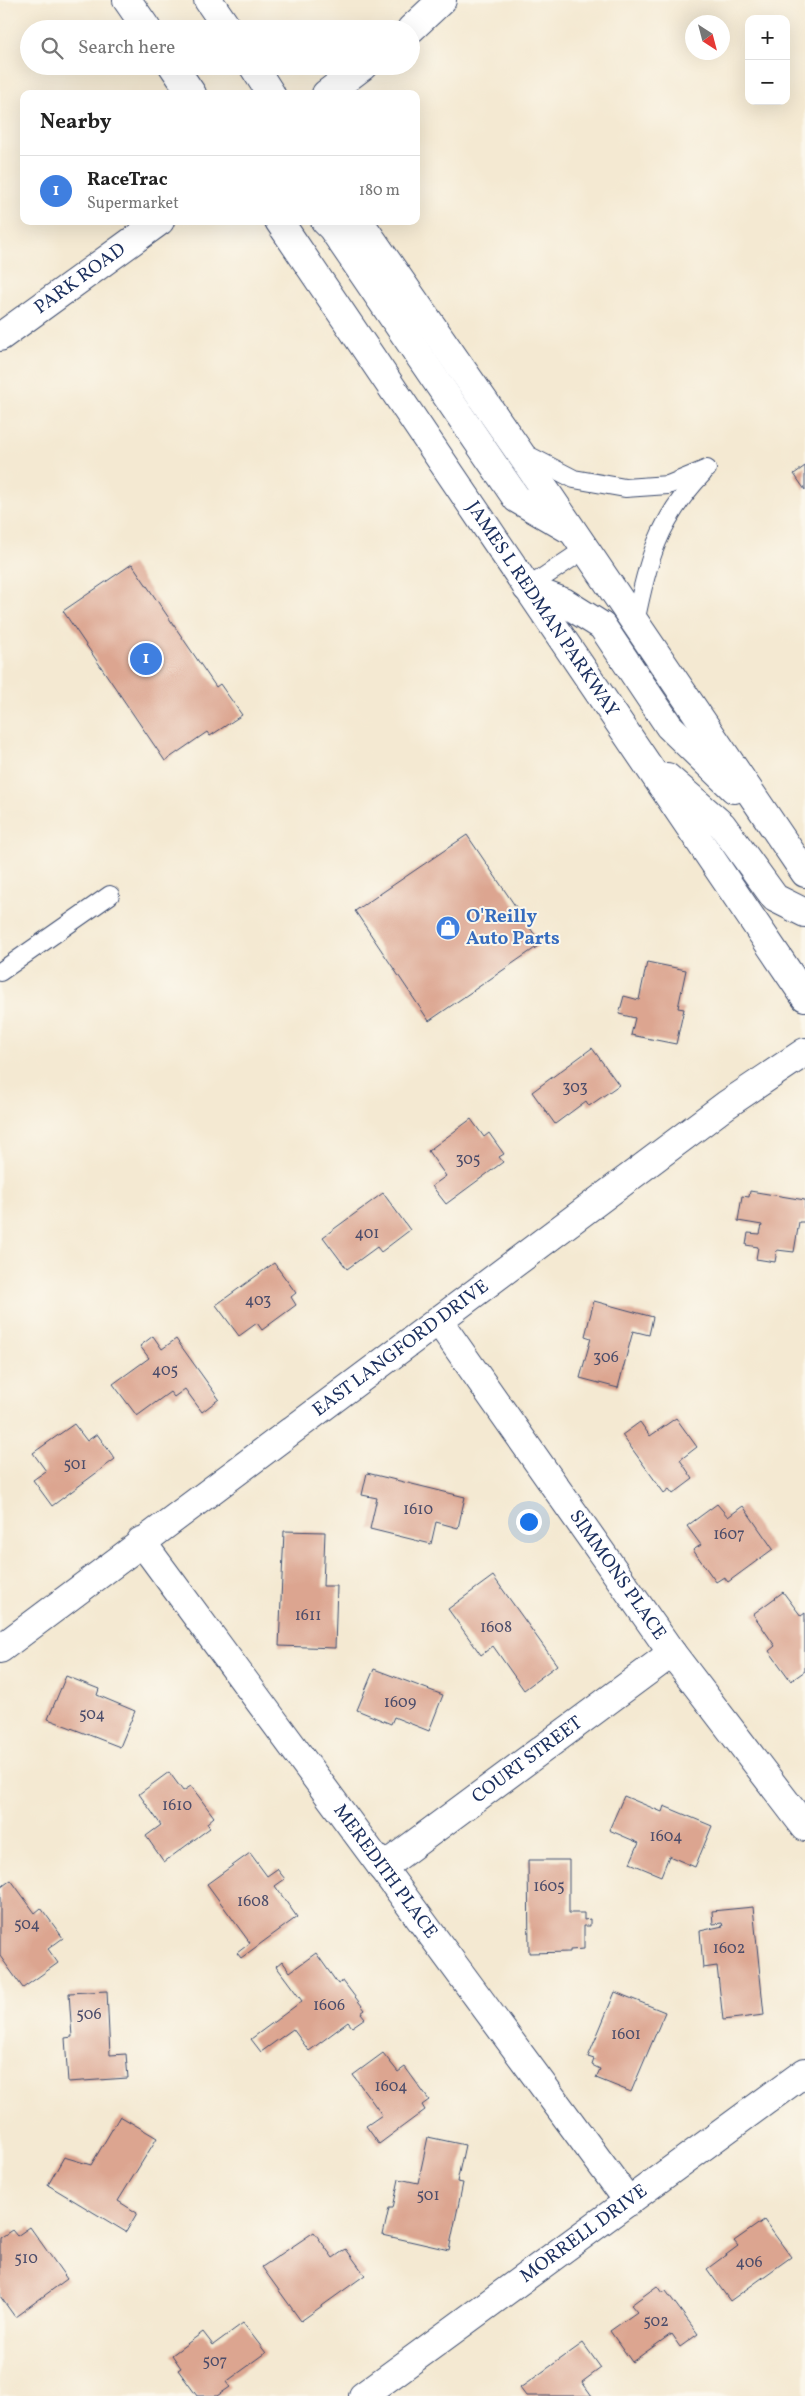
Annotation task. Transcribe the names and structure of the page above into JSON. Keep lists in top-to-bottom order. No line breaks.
{"streets":{"street":["PARK ROAD","JAMES L REDMAN PARKWAY","EAST LANGFORD DRIVE","SIMMONS PLACE","COURT STREET","MEREDITH PLACE","MORRELL DRIVE"]},"crossings":[["EAST LANGFORD DRIVE","SIMMONS PLACE"],["EAST LANGFORD DRIVE","MEREDITH PLACE"],["SIMMONS PLACE","COURT STREET"],["COURT STREET","MEREDITH PLACE"],["MEREDITH PLACE","MORRELL DRIVE"]],"places":{"shop":["O'Reilly Auto Parts"]},"house_numbers":["303","305","401","403","306","405","501","1610","1607","1611","1608","1609","504","1610","1604","1605","1608","504","1602","1606","506","1601","1604","501","510","406","502","507"],"north":"bottom right","page":{"map_buttons":["+","−"],"search":"Search here","heading":"Nearby","list":[{"mark":"1","name":"RaceTrac","note":"Supermarket","value":"180 m"}],"pins":"1"}}
